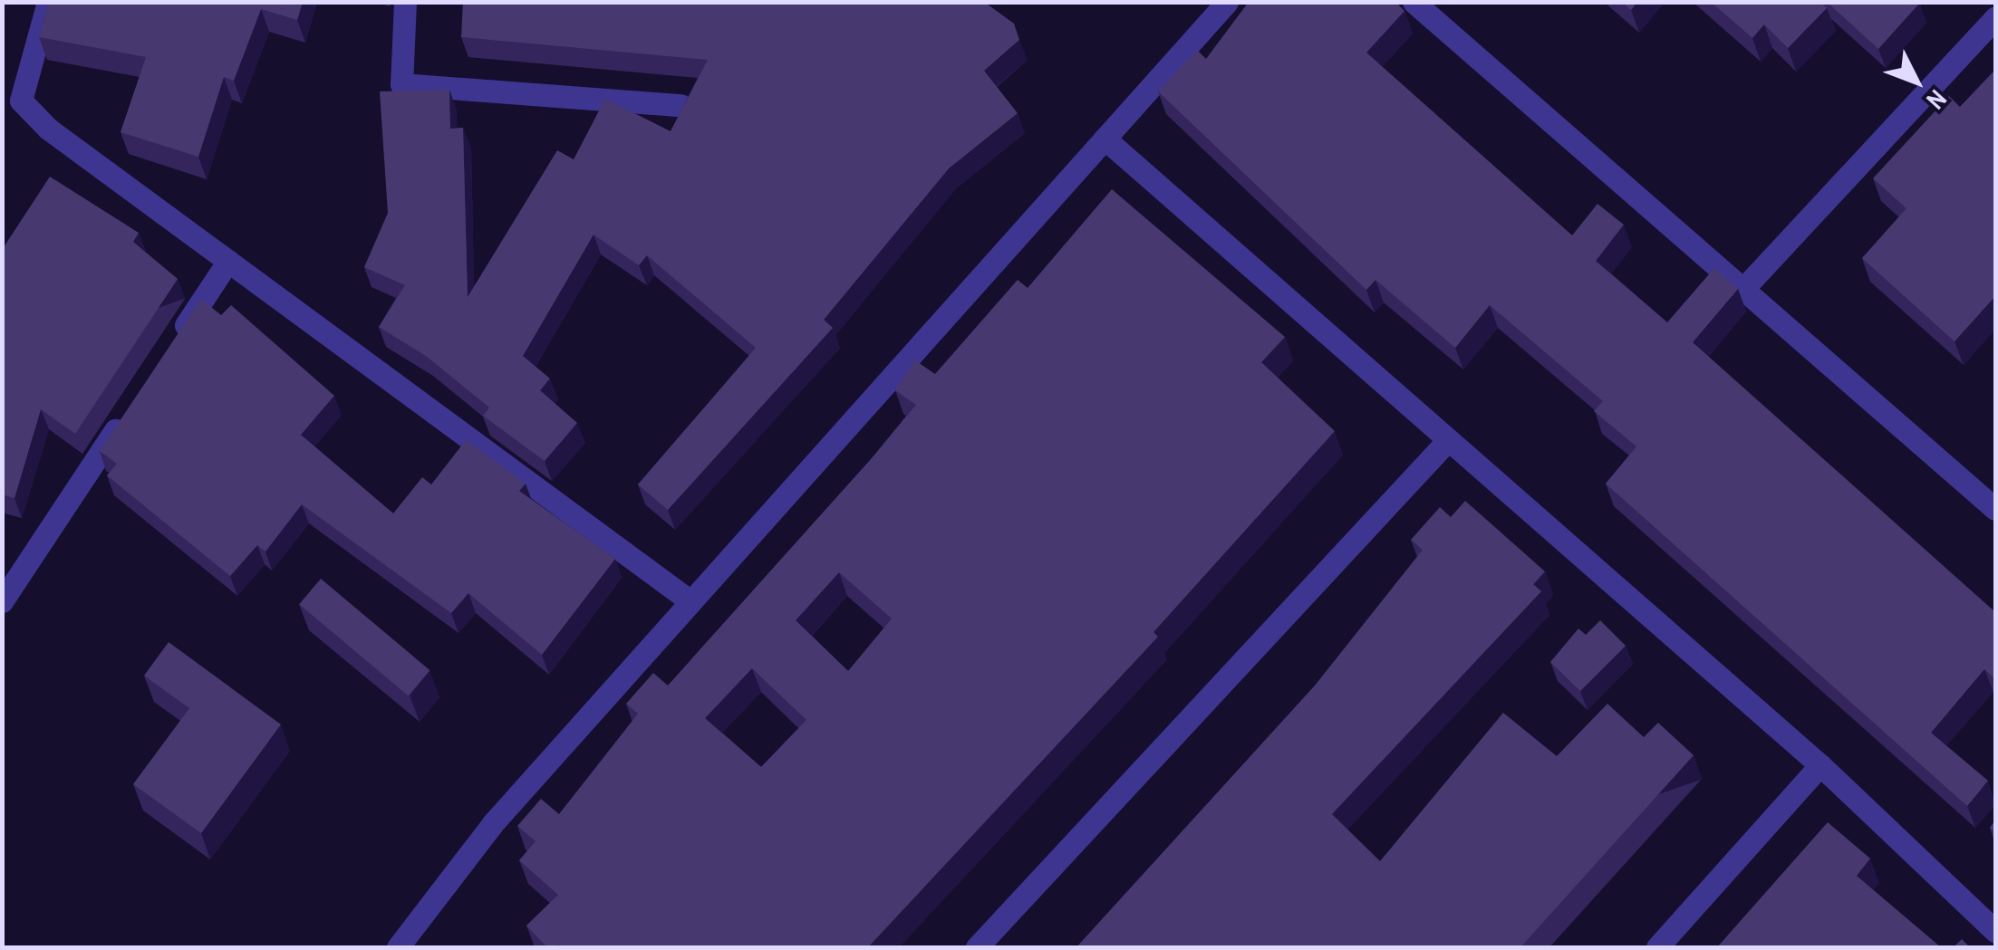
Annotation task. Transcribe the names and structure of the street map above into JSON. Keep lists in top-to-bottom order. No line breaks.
{"north":"bottom right"}
